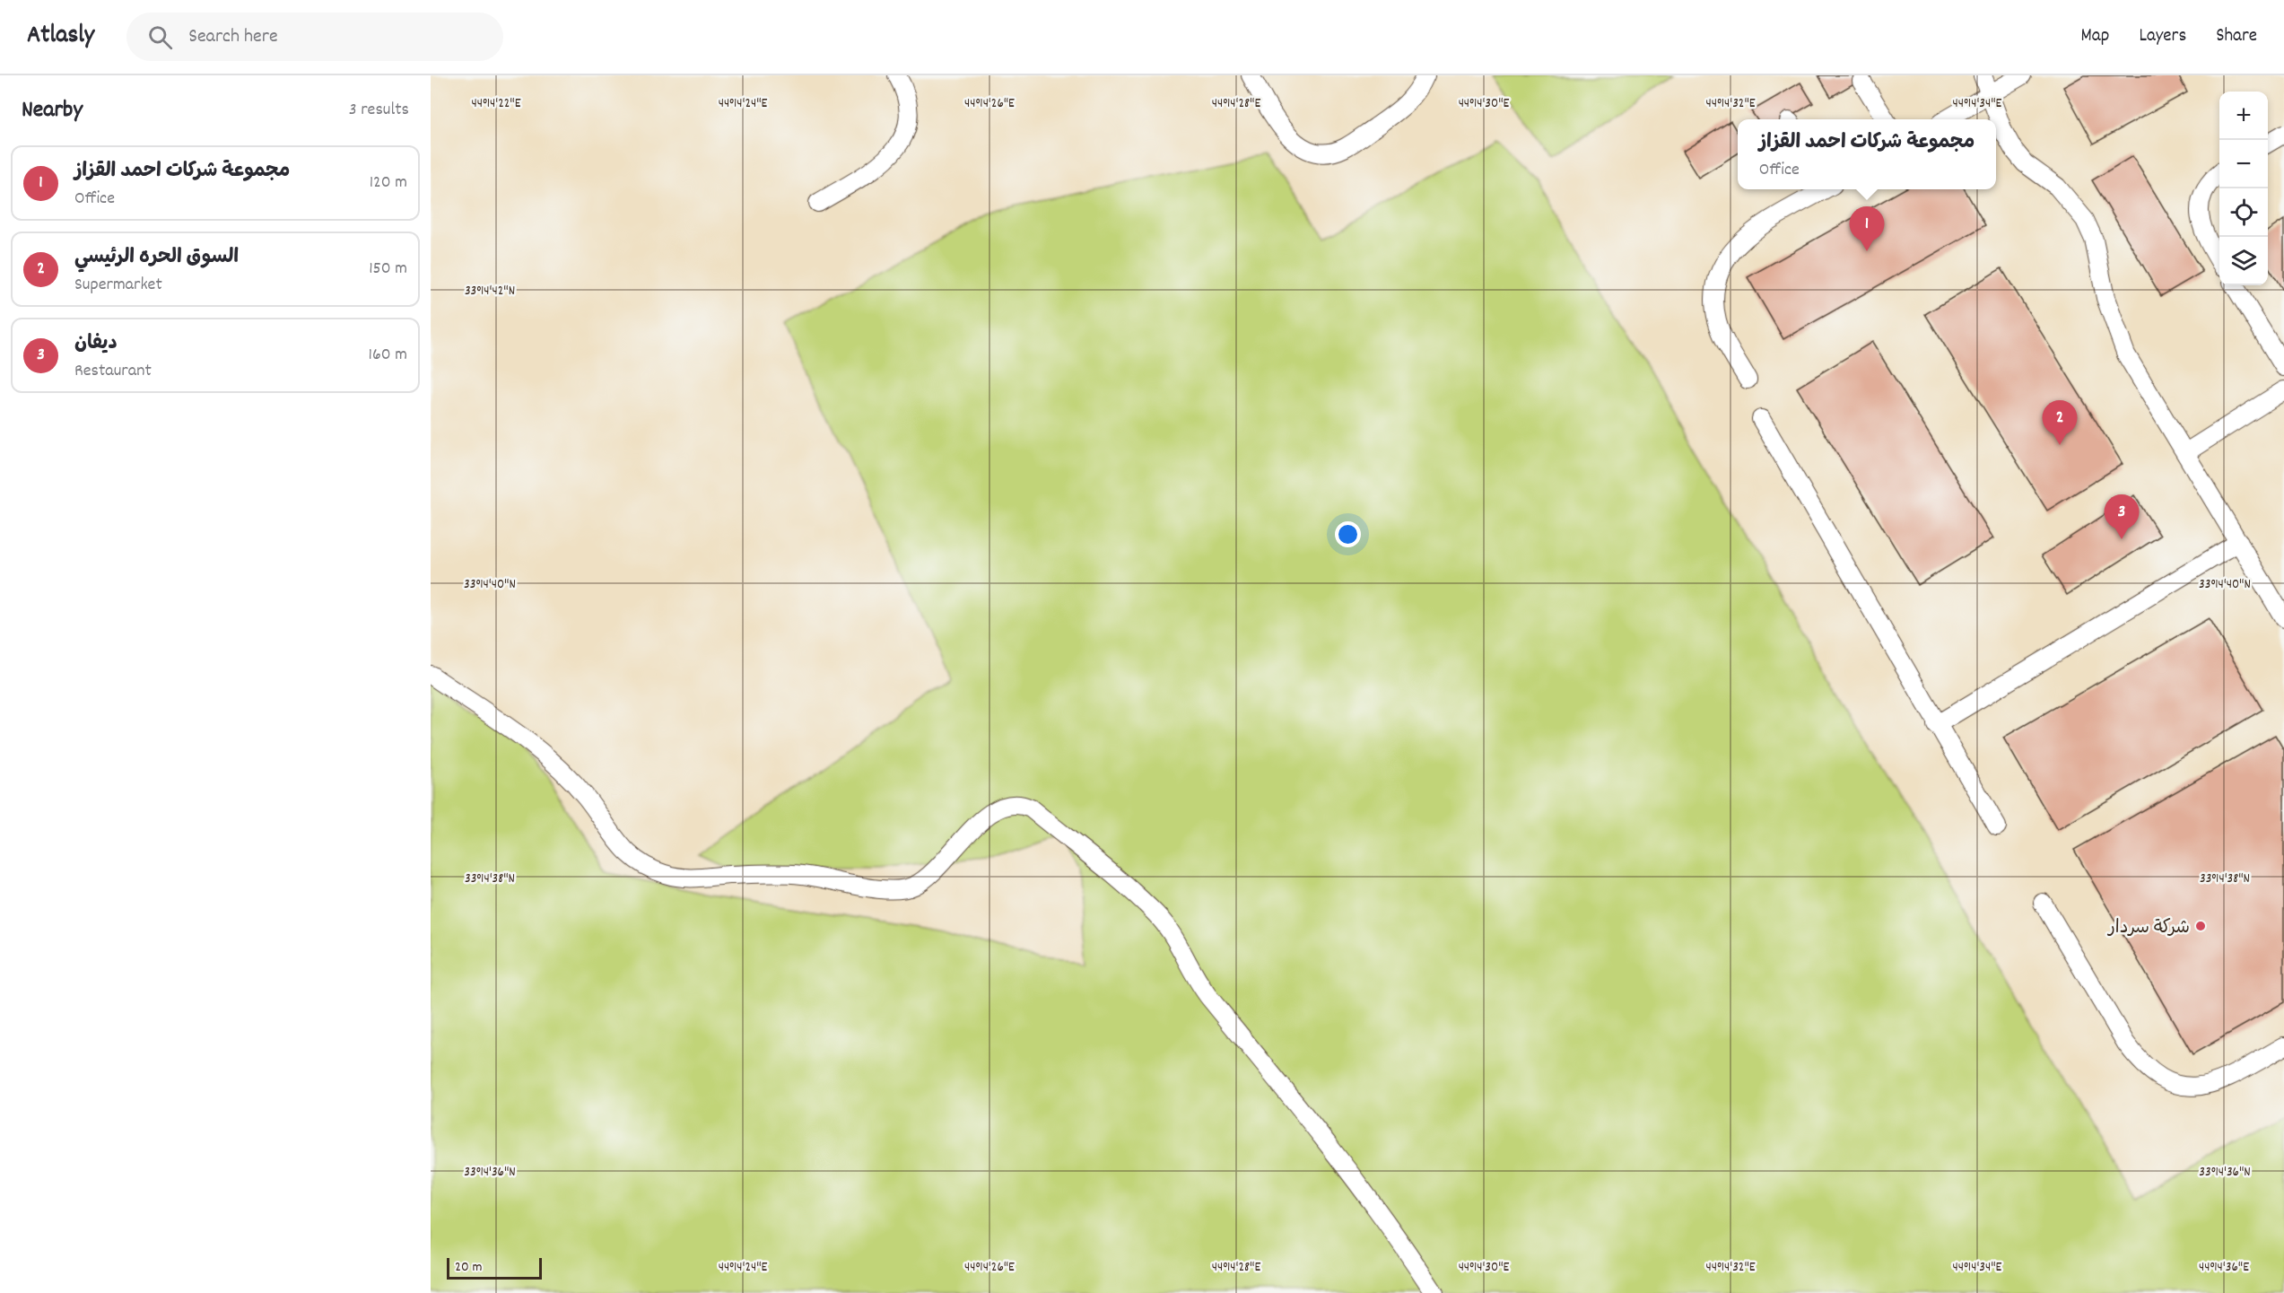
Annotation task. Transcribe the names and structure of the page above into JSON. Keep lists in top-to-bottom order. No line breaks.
{"places":["شركة سردار"],"scale_bar":"20 m","page":{"header":"Atlasly","search":"Search here","nav":["Map","Layers","Share"],"heading":["Nearby","3 results"],"map_buttons":["+","−"],"popup":["مجموعة شركات احمد القزاز","Office"],"list":[{"mark":"1","name":"مجموعة شركات احمد القزاز","note":"Office","value":"120 m"},{"mark":"2","name":"السوق الحره الرئيسي","note":"Supermarket","value":"150 m"},{"mark":"3","name":"ديفان","note":"Restaurant","value":"160 m"}],"pins":["1","2","3"],"scale":"20 m"},"coordinates":["44°14'22\"E","44°14'24\"E","44°14'26\"E","44°14'28\"E","44°14'30\"E","44°14'32\"E","44°14'34\"E","33°14'42\"N","33°14'40\"N","33°14'38\"N","33°14'36\"N","44°14'36\"E"]}
